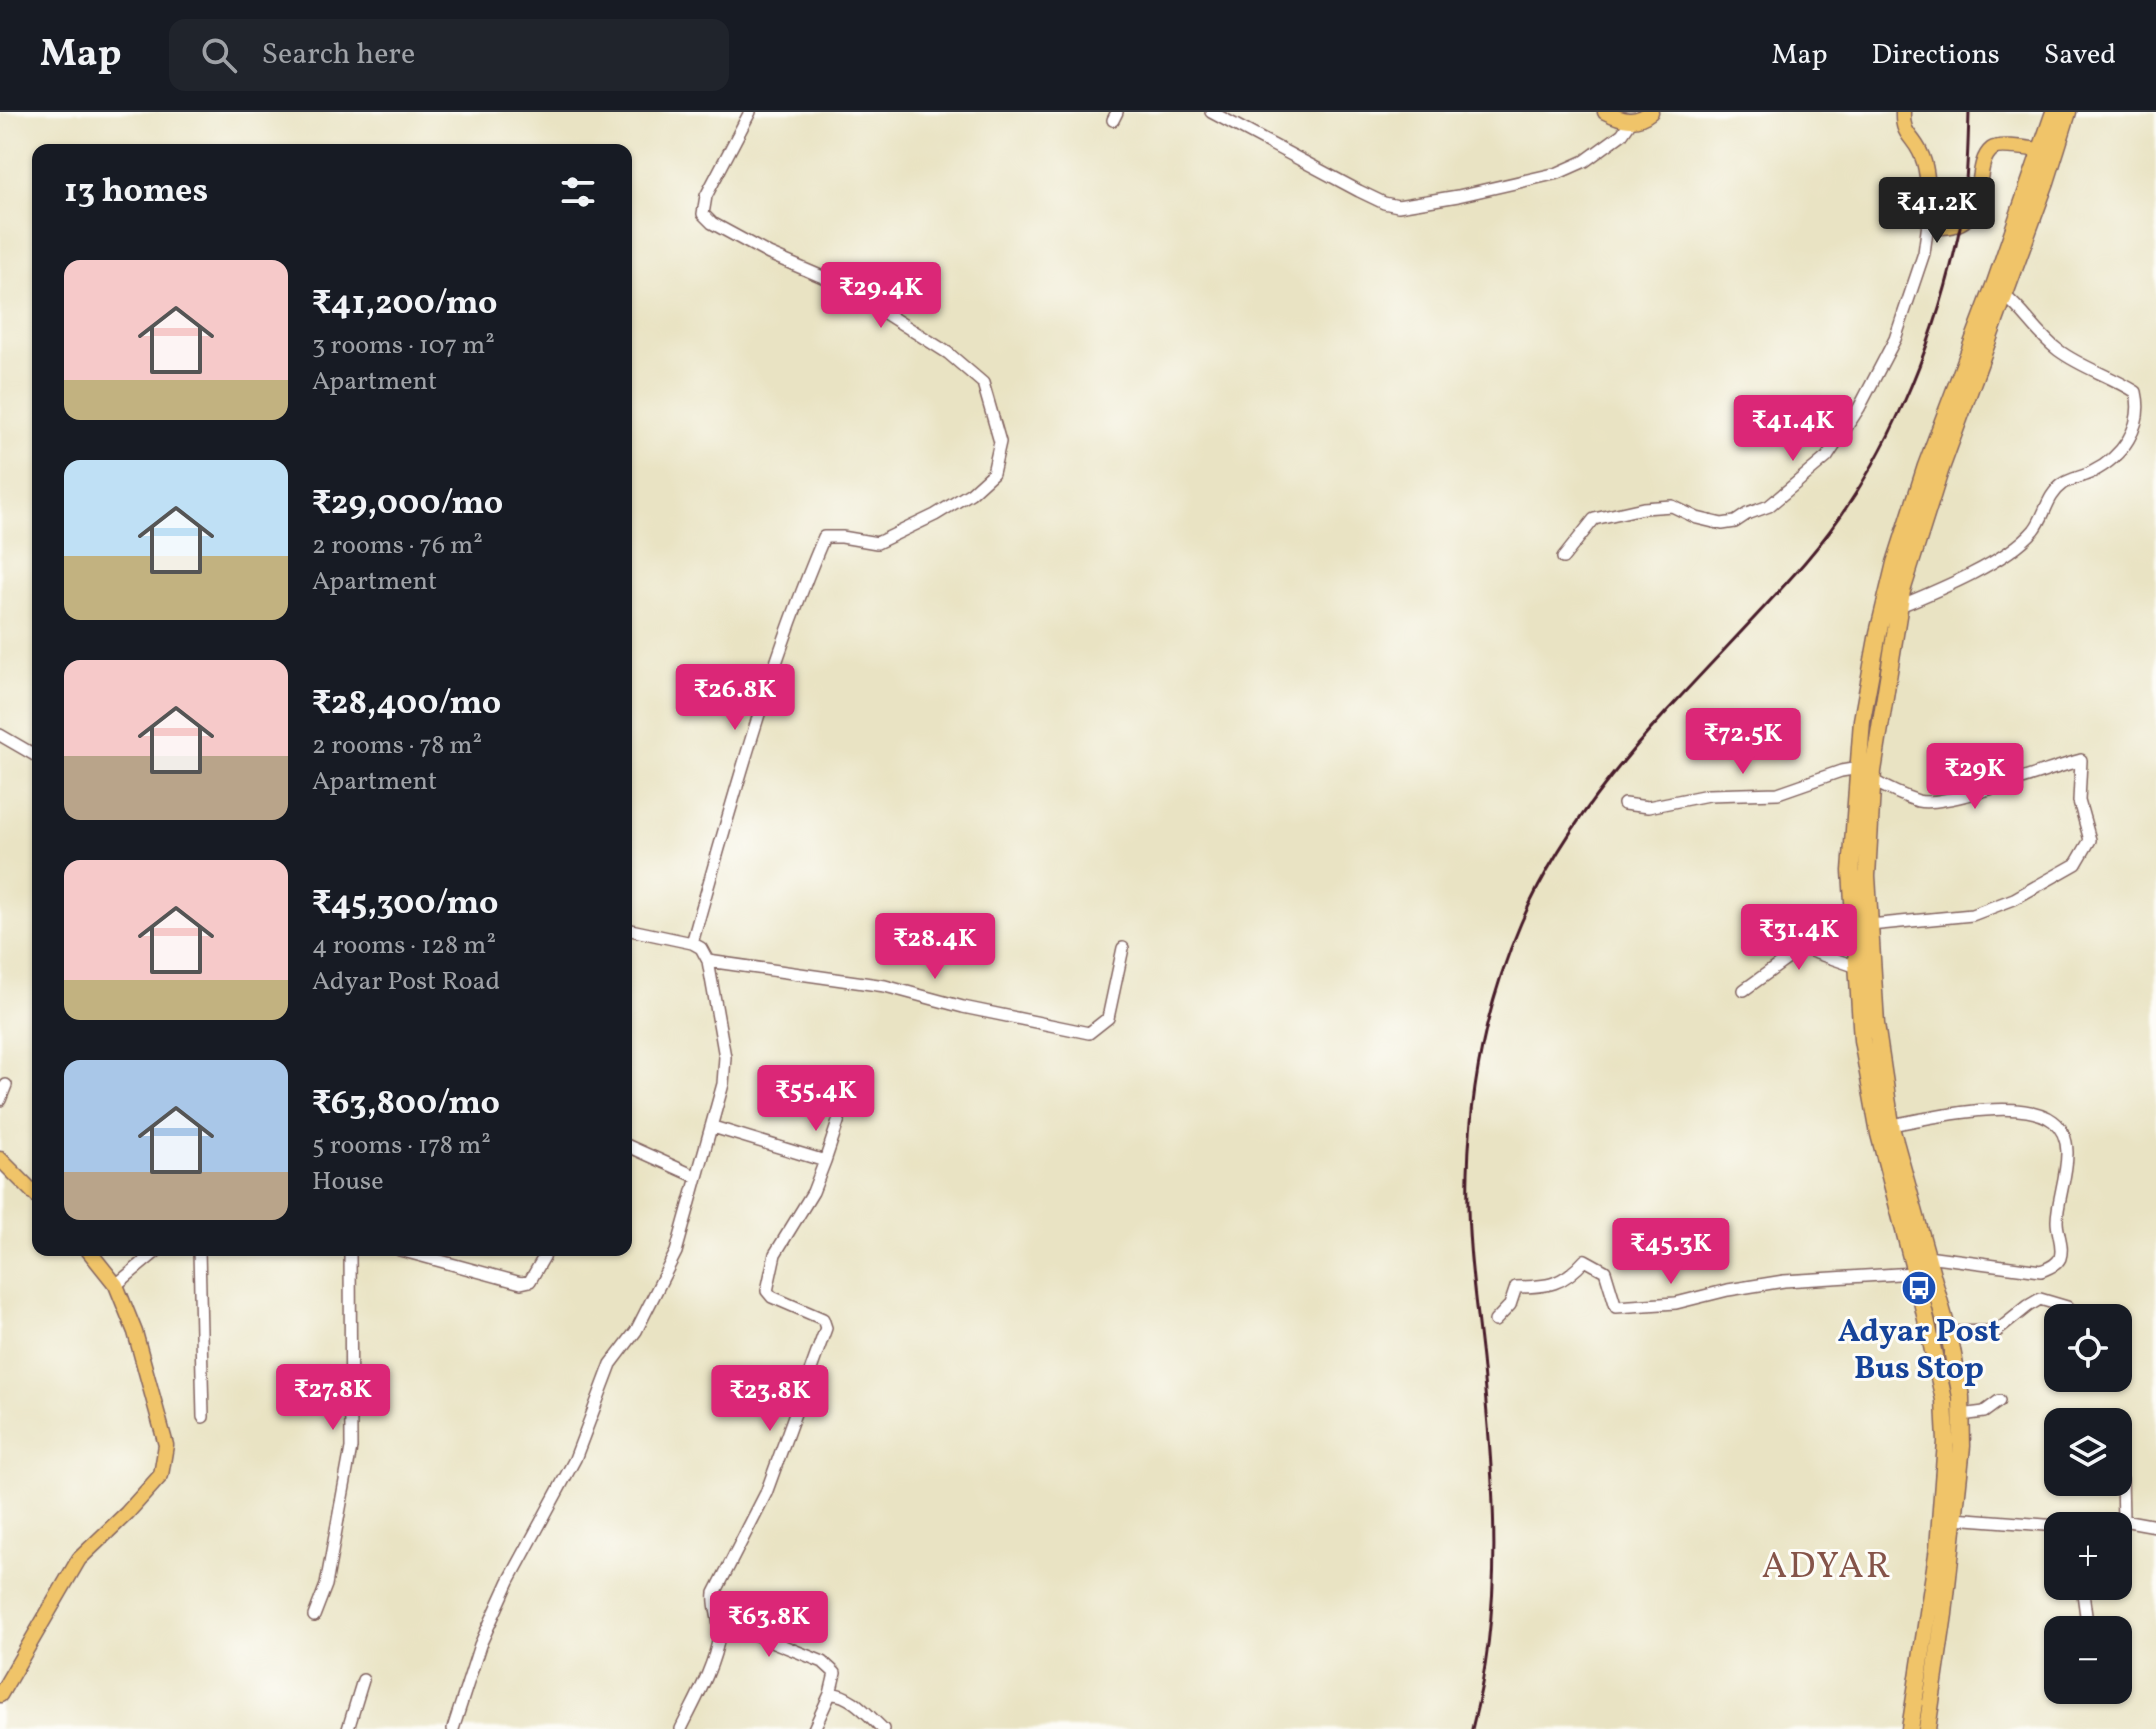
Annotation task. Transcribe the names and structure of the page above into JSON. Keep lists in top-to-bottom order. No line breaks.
{"districts":["ADYAR"],"places":{"bus stop":["Adyar Post Bus Stop"]},"page":{"header":"Map","search":"Search here","nav":["Map","Directions","Saved"],"heading":"13 homes","price":["₹41.2K","₹29.4K","₹41.4K","₹26.8K","₹72.5K","₹29K","₹31.4K","₹28.4K","₹55.4K","₹45.3K","₹27.8K","₹23.8K","₹63.8K"],"list":[{"name":"₹41,200/mo","note":"3 rooms · 107 m² · Apartment"},{"name":"₹29,000/mo","note":"2 rooms · 76 m² · Apartment"},{"name":"₹28,400/mo","note":"2 rooms · 78 m² · Apartment"},{"name":"₹45,300/mo","note":"4 rooms · 128 m² · Adyar Post Road"},{"name":"₹63,800/mo","note":"5 rooms · 178 m² · House"}],"map_buttons":["+","−"]}}
